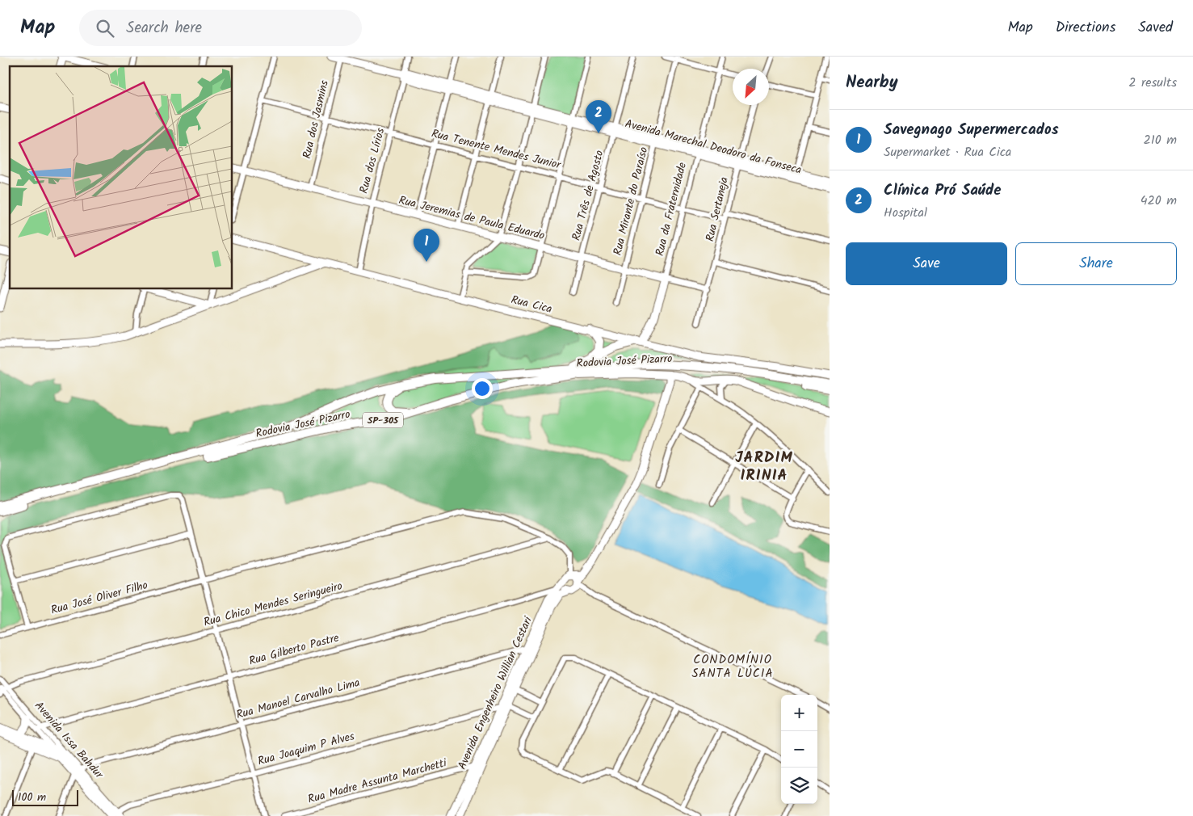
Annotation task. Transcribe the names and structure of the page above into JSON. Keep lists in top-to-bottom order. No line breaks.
{"streets":{"main road":["Rodovia José Pizarro","SP-305"],"street":["Rua dos Jasmins","Avenida Marechal Deodoro da Fonseca","Rua Tenente Mendes Junior","Rua dos Lírios","Rua Três de Agosto","Rua Mirante do Paraíso","Rua da Fraternidade","Rua Sertaneja","Rua Jeremias de Paula Eduardo","Rua Cica","Rua José Oliver Filho","Rua Chico Mendes Seringueiro","Rua Gilberto Pastre","Avenida Engenheiro Willian Cestari","Rua Manoel Carvalho Lima","Avenida Issa Bahdur","Rua Joaquim P Alves","Rua Madre Assunta Marchetti"]},"crossings":[["Rua dos Jasmins","Avenida Marechal Deodoro da Fonseca"],["Rua dos Jasmins","Rua Tenente Mendes Junior"],["Rua dos Jasmins","Rua Jeremias de Paula Eduardo"],["Avenida Marechal Deodoro da Fonseca","Rua dos Lírios"],["Avenida Marechal Deodoro da Fonseca","Rua Três de Agosto"],["Avenida Marechal Deodoro da Fonseca","Rua Mirante do Paraíso"],["Avenida Marechal Deodoro da Fonseca","Rua da Fraternidade"],["Avenida Marechal Deodoro da Fonseca","Rua Sertaneja"],["Rua Tenente Mendes Junior","Rua dos Lírios"],["Rua Tenente Mendes Junior","Rua Três de Agosto"],["Rua Tenente Mendes Junior","Rua Mirante do Paraíso"],["Rua Tenente Mendes Junior","Rua da Fraternidade"],["Rua Tenente Mendes Junior","Rua Sertaneja"],["Rua dos Lírios","Rua Jeremias de Paula Eduardo"],["Rua dos Lírios","Rua Cica"],["Rua Três de Agosto","Rua Jeremias de Paula Eduardo"],["Rua Mirante do Paraíso","Rua Jeremias de Paula Eduardo"],["Rua da Fraternidade","Rua Jeremias de Paula Eduardo"],["Rua da Fraternidade","Rua Cica"],["Rua Sertaneja","Rua Jeremias de Paula Eduardo"],["Rua José Oliver Filho","Rua Chico Mendes Seringueiro"],["Rua José Oliver Filho","Avenida Engenheiro Willian Cestari"],["Rua Chico Mendes Seringueiro","Avenida Issa Bahdur"],["Rua Gilberto Pastre","Avenida Engenheiro Willian Cestari"],["Rua Gilberto Pastre","Avenida Issa Bahdur"],["Avenida Engenheiro Willian Cestari","Rua Manoel Carvalho Lima"],["Avenida Engenheiro Willian Cestari","Rua Joaquim P Alves"],["Avenida Engenheiro Willian Cestari","Rua Madre Assunta Marchetti"]],"districts":["JARDIM IRINIA","CONDOMÍNIO SANTA LÚCIA"],"scale_bar":"100 m","north":"bottom left","page":{"header":"Map","search":"Search here","nav":["Map","Directions","Saved"],"heading":["Nearby","2 results"],"pins":["2","1"],"list":[{"mark":"1","name":"Savegnago Supermercados","note":"Supermarket · Rua Cica","value":"210 m"},{"mark":"2","name":"Clínica Pró Saúde","note":"Hospital","value":"420 m"}],"buttons":["Save","Share"],"map_buttons":["+","−"],"scale":"100 m"}}
